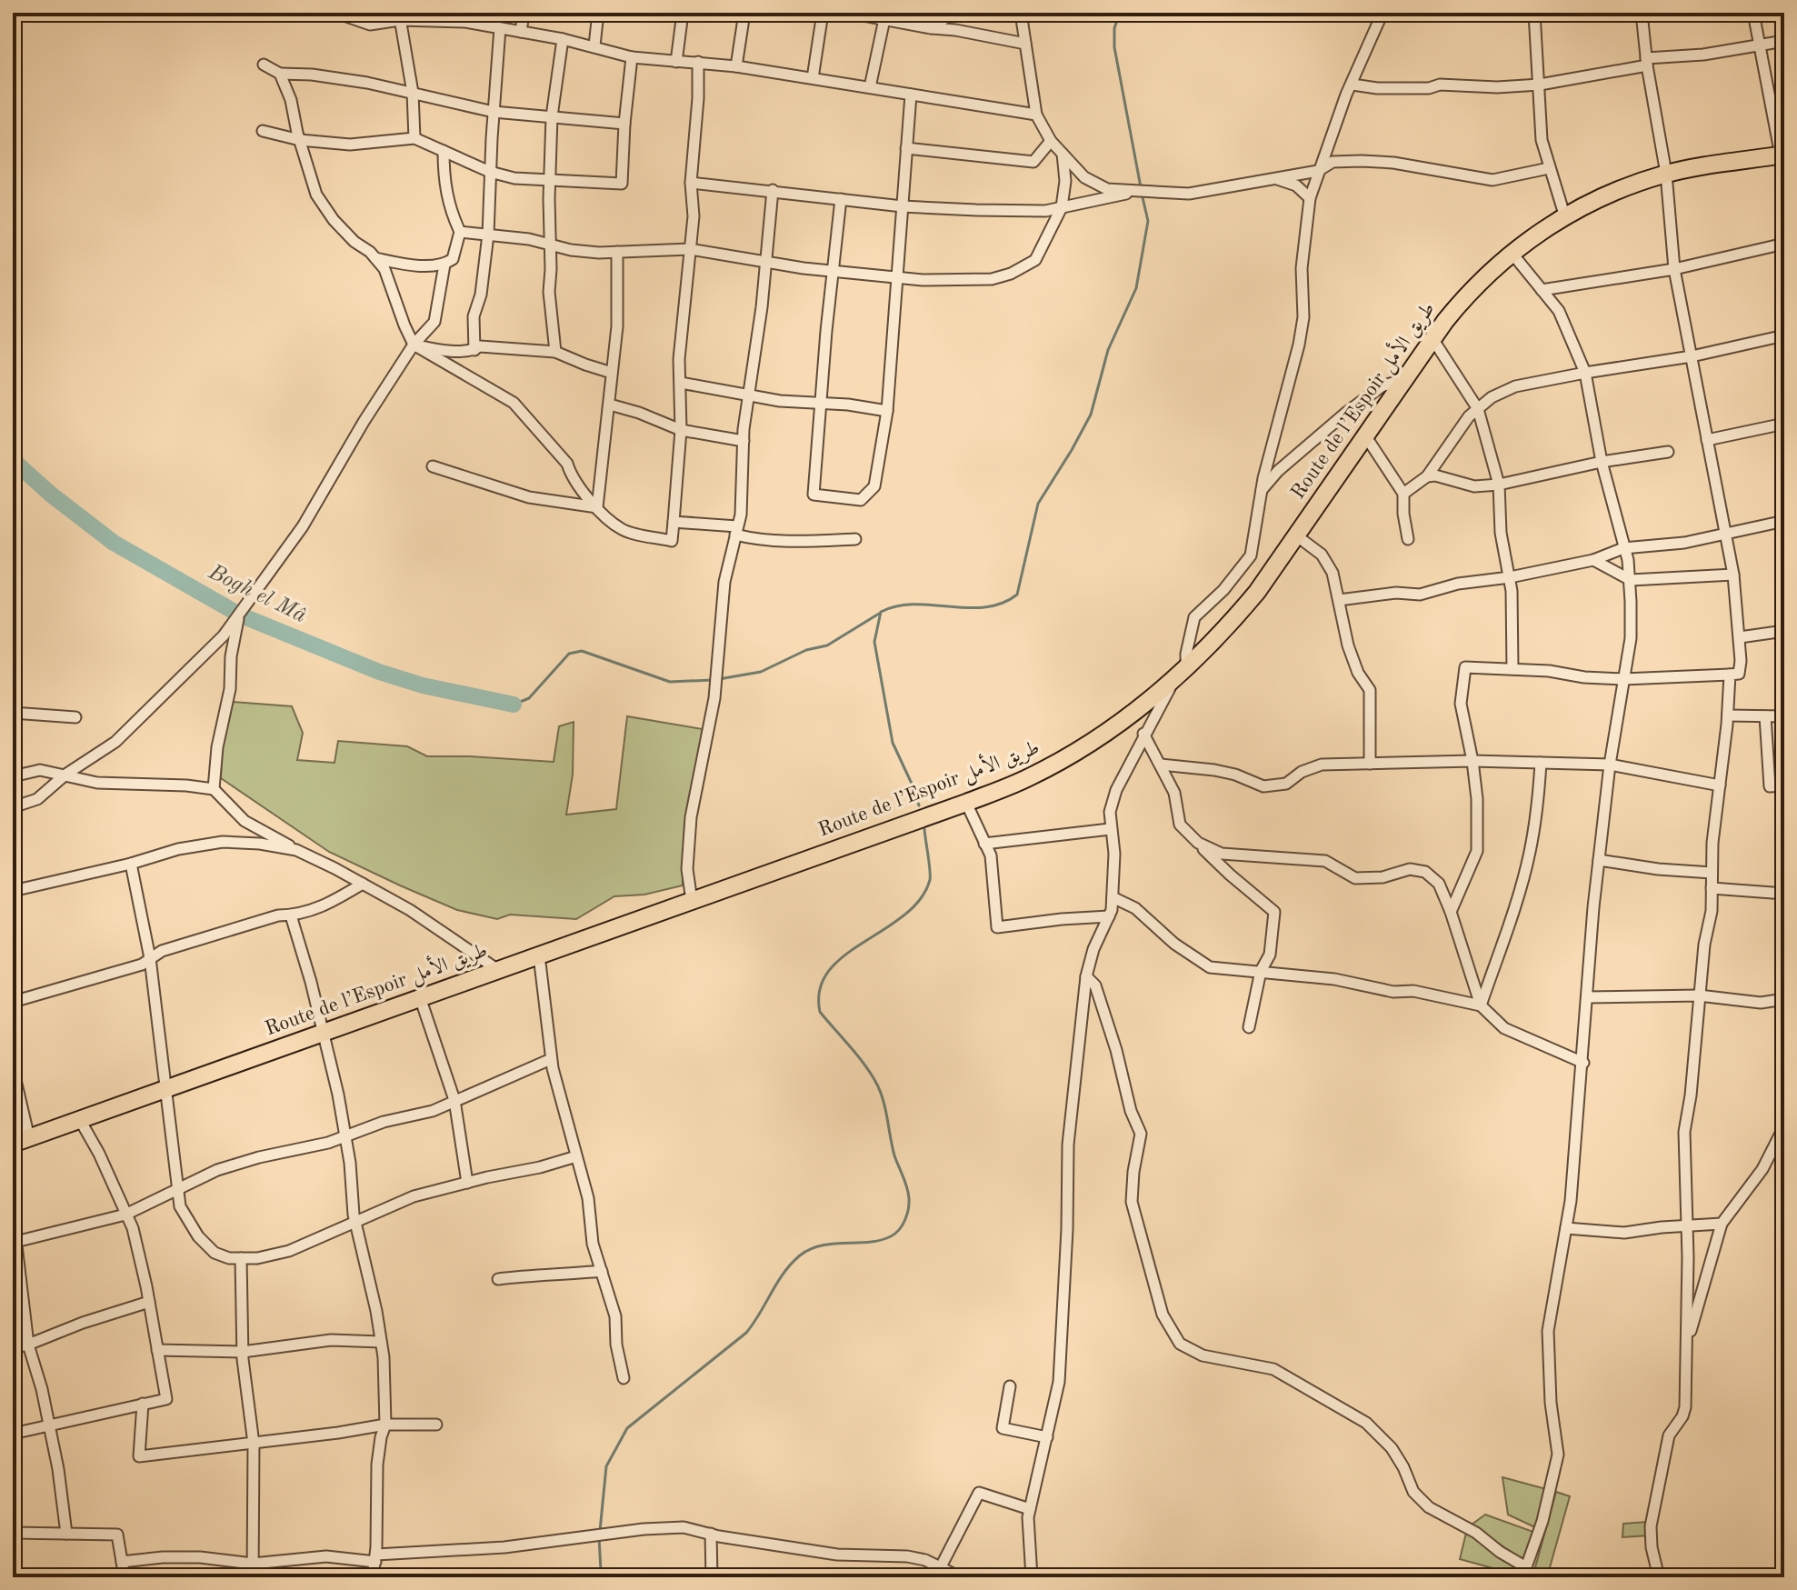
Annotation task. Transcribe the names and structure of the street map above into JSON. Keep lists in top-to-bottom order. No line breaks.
{"streets":{"highway":["Route de l’Espoir طريق الأمل"]},"water":["Bogh el Mâ"]}
